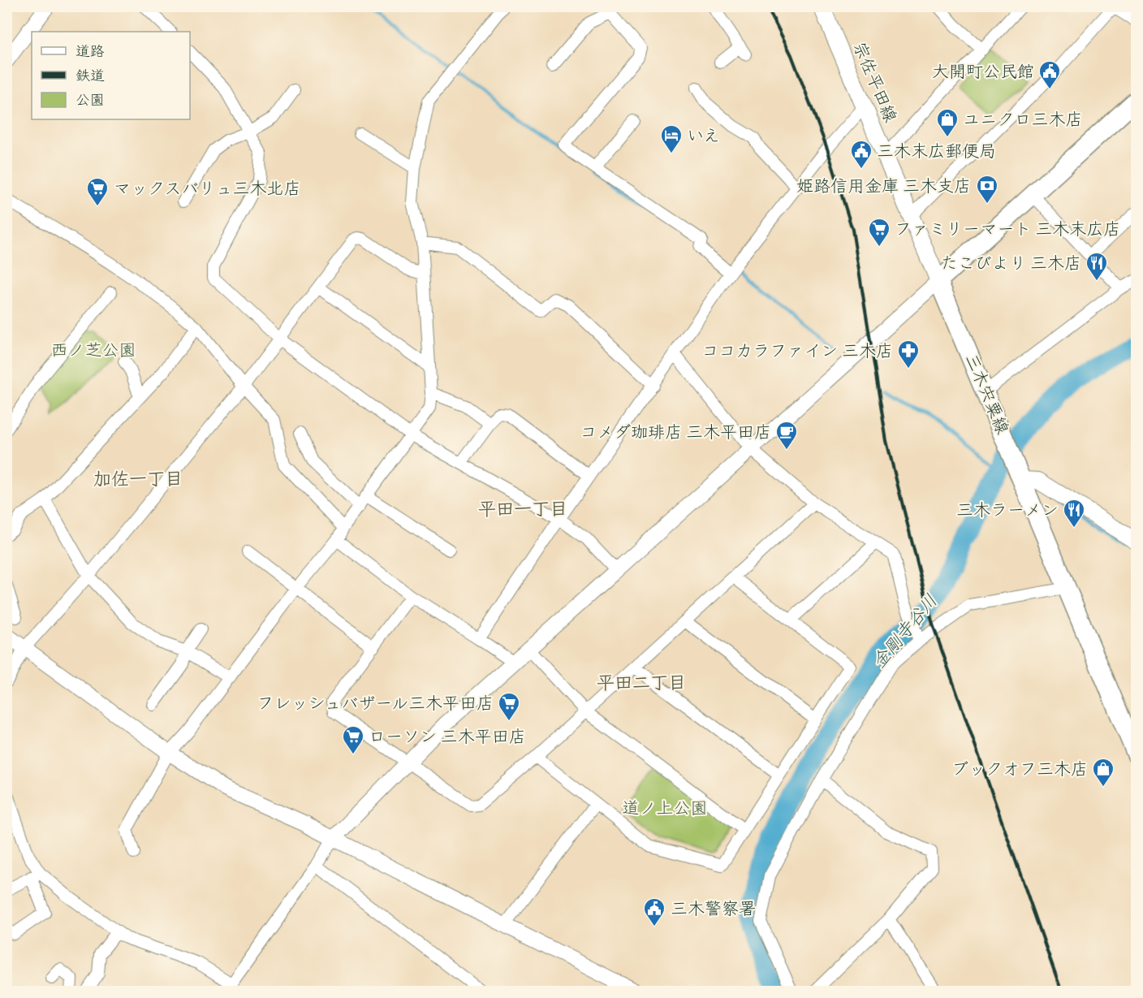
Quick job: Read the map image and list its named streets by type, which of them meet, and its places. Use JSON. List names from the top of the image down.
{
  "streets": {
    "main road": ["宗佐平田線", "三木宍粟線"]
  },
  "crossings": [
    ["宗佐平田線", "三木宍粟線"]
  ],
  "districts": ["加佐一丁目", "平田一丁目", "平田二丁目"],
  "water": ["金剛寺谷川"],
  "parks": ["西ノ芝公園", "道ノ上公園"],
  "places": {
    "public building": ["大開町公民館", "三木末広郵便局", "三木警察署"],
    "shop": ["ユニクロ三木店", "ブックオフ三木店"],
    "hotel": ["いえ"],
    "bank": ["姫路信用金庫 三木支店"],
    "supermarket": [
      "マックスバリュ三木北店",
      "ファミリーマート 三木末広店",
      "フレッシュバザール三木平田店",
      "ローソン 三木平田店"
    ],
    "restaurant": ["たこびより 三木店", "三木ラーメン"],
    "pharmacy": ["ココカラファイン 三木店"],
    "cafe": ["コメダ珈琲店 三木平田店"]
  },
  "legend": ["道路", "鉄道", "公園"]
}
